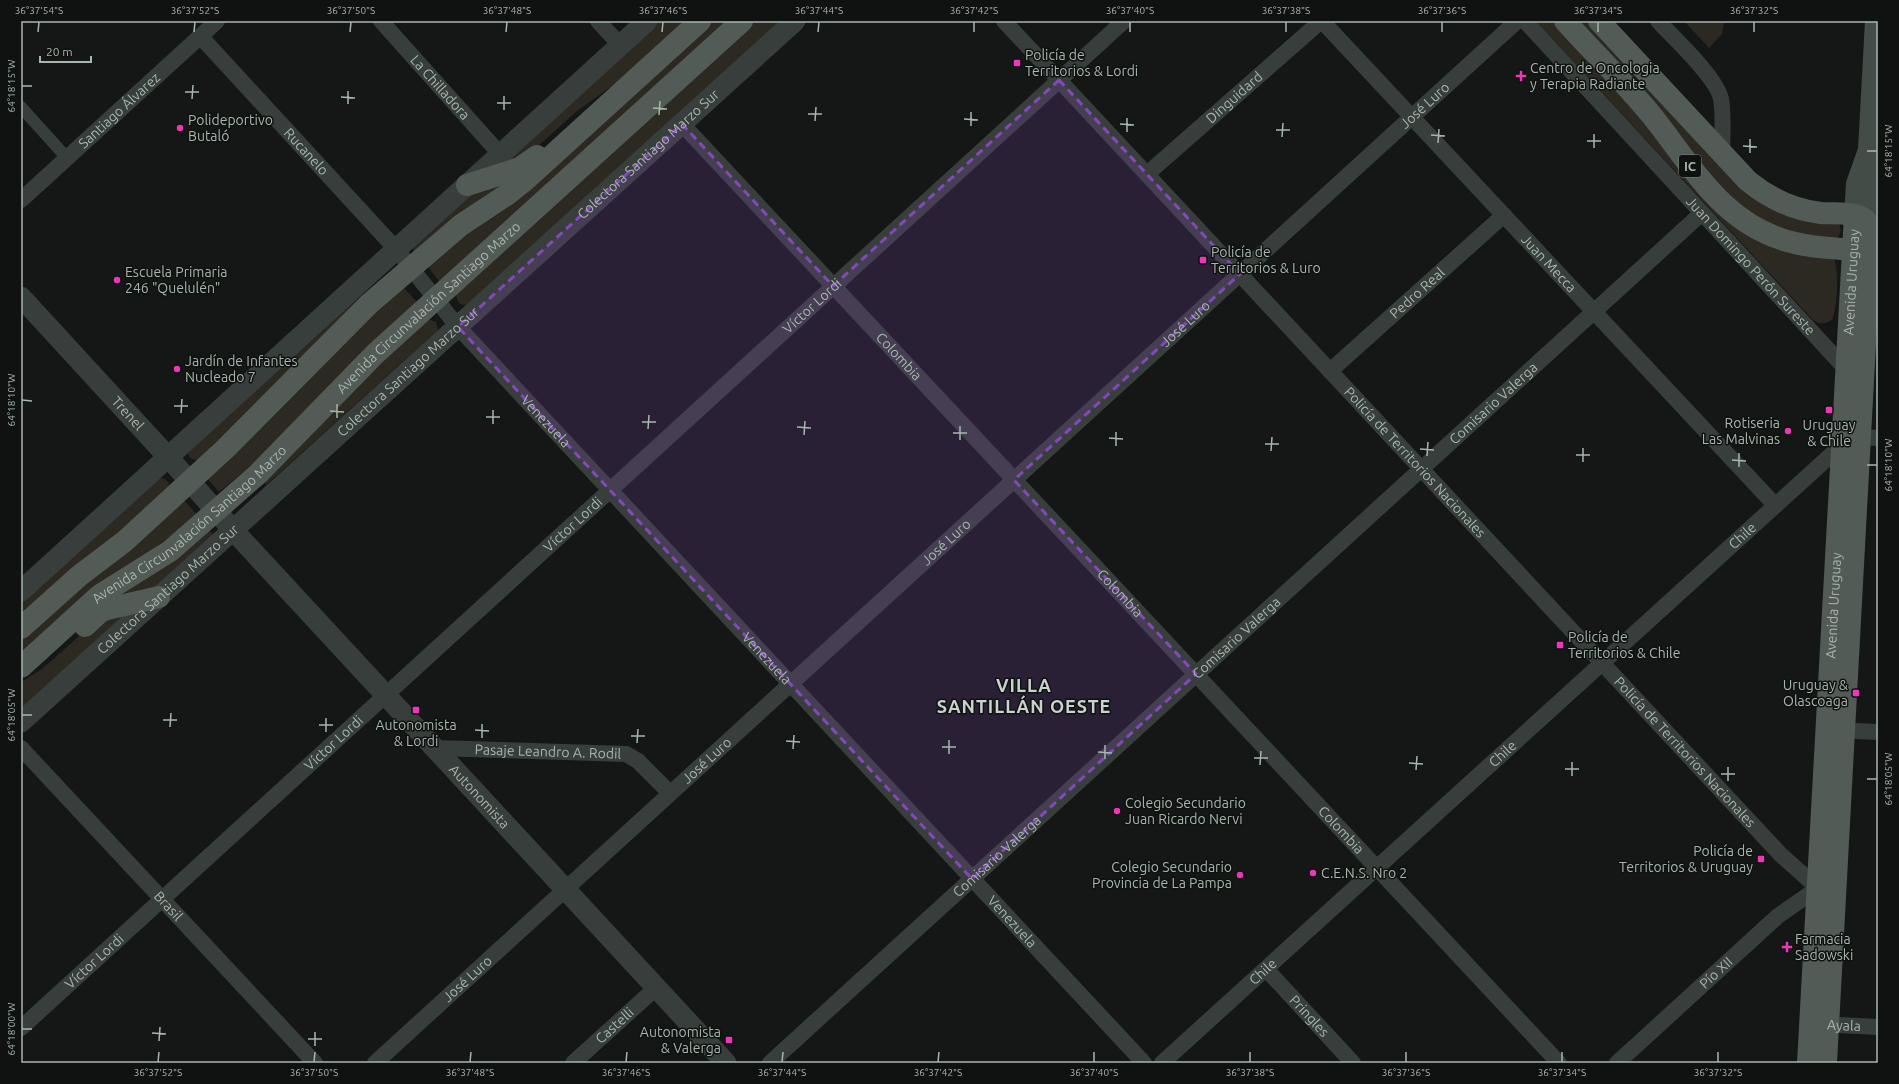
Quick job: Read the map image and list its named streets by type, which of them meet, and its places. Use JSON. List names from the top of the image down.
{
  "streets": {
    "main road": ["IC", "Avenida Uruguay", "Avenida Circunvalación Santiago Marzo"],
    "street": [
      "La Chilladora",
      "Dinguidard",
      "José Luro",
      "Santiago Álvarez",
      "Rucanelo",
      "Colectora Santiago Marzo Sur",
      "Juan Mecca",
      "Juan Domingo Perón Sureste",
      "Pedro Real",
      "Víctor Lordi",
      "Colombia",
      "Comisario Valerga",
      "Trenel",
      "Venezuela",
      "Policía de Territorios Nacionales",
      "Chile",
      "Pasaje Leandro A. Rodil",
      "Autonomista",
      "Brasil",
      "Pío XII",
      "Pringles",
      "Castelli",
      "Ayala"
    ]
  },
  "crossings": [
    ["Dinguidard", "Juan Mecca"],
    ["Dinguidard", "Policía de Territorios Nacionales"],
    ["José Luro", "Juan Mecca"],
    ["José Luro", "Colombia"],
    ["José Luro", "Venezuela"],
    ["José Luro", "Policía de Territorios Nacionales"],
    ["José Luro", "Pasaje Leandro A. Rodil"],
    ["José Luro", "Autonomista"],
    ["Santiago Álvarez", "Rucanelo"],
    ["Rucanelo", "Venezuela"],
    ["Colectora Santiago Marzo Sur", "Colombia"],
    ["Colectora Santiago Marzo Sur", "Trenel"],
    ["Colectora Santiago Marzo Sur", "Venezuela"],
    ["Colectora Santiago Marzo Sur", "Autonomista"],
    ["IC", "Avenida Uruguay"],
    ["Juan Mecca", "Pedro Real"],
    ["Juan Mecca", "Comisario Valerga"],
    ["Juan Mecca", "Chile"],
    ["Juan Domingo Perón Sureste", "Avenida Uruguay"],
    ["Juan Domingo Perón Sureste", "Comisario Valerga"],
    ["Avenida Uruguay", "Policía de Territorios Nacionales"],
    ["Avenida Uruguay", "Chile"],
    ["Avenida Uruguay", "Pío XII"],
    ["Avenida Uruguay", "Ayala"],
    ["Pedro Real", "Policía de Territorios Nacionales"],
    ["Víctor Lordi", "Colombia"],
    ["Víctor Lordi", "Venezuela"],
    ["Víctor Lordi", "Policía de Territorios Nacionales"],
    ["Víctor Lordi", "Autonomista"],
    ["Víctor Lordi", "Brasil"],
    ["Avenida Circunvalación Santiago Marzo", "Trenel"],
    ["Avenida Circunvalación Santiago Marzo", "Venezuela"],
    ["Colombia", "Comisario Valerga"],
    ["Colombia", "Chile"],
    ["Comisario Valerga", "Venezuela"],
    ["Comisario Valerga", "Policía de Territorios Nacionales"],
    ["Trenel", "Autonomista"],
    ["Policía de Territorios Nacionales", "Chile"],
    ["Policía de Territorios Nacionales", "Pío XII"],
    ["Chile", "Pringles"],
    ["Pasaje Leandro A. Rodil", "Autonomista"],
    ["Autonomista", "Castelli"]
  ],
  "districts": ["VILLA SANTILLÁN OESTE"],
  "places": {
    "transit": [
      "Policía de Territorios & Lordi",
      "Policía de Territorios & Luro",
      "Uruguay & Chile",
      "Policía de Territorios & Chile",
      "Uruguay & Olascoaga",
      "Autonomista & Lordi",
      "Policía de Territorios & Uruguay",
      "Autonomista & Valerga"
    ],
    "health": ["Centro de Oncologia y Terapia Radiante", "Farmacia Sadowski"],
    "other": [
      "Polideportivo Butaló",
      "Escuela Primaria 246 \"Quelulén\"",
      "Jardín de Infantes Nucleado 7",
      "Rotiseria Las Malvinas",
      "Colegio Secundario Juan Ricardo Nervi",
      "C.E.N.S. Nro 2",
      "Colegio Secundario Provincia de La Pampa"
    ]
  },
  "scale_bar": "20 m",
  "coordinates": [
    "36°37'54\"S",
    "36°37'52\"S",
    "36°37'50\"S",
    "36°37'48\"S",
    "36°37'46\"S",
    "36°37'44\"S",
    "36°37'42\"S",
    "36°37'40\"S",
    "36°37'38\"S",
    "36°37'36\"S",
    "36°37'34\"S",
    "36°37'32\"S",
    "64°18'15\"W",
    "64°18'10\"W",
    "64°18'05\"W",
    "64°18'00\"W"
  ]
}
